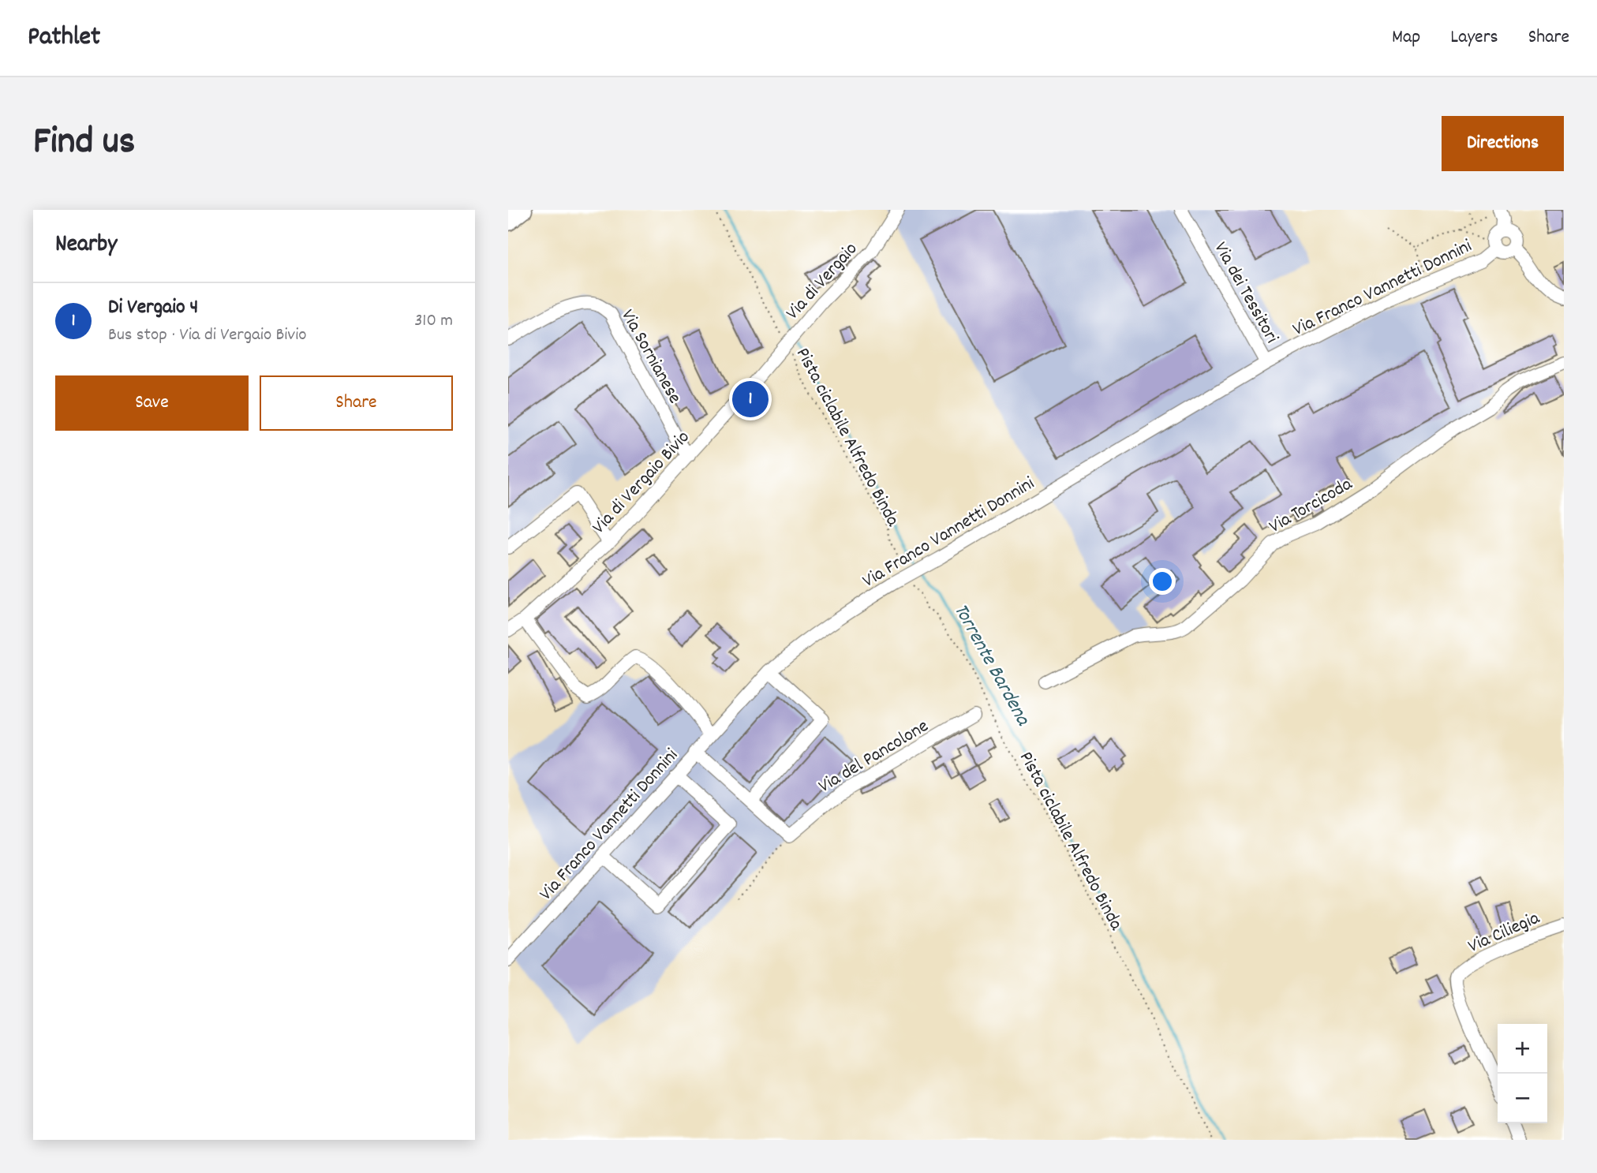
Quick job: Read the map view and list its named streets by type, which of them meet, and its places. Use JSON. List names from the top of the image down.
{
  "streets": {
    "street": [
      "Via di Vergaio",
      "Via Franco Vannetti Donnini",
      "Via dei Tessitori",
      "Via Sornianese",
      "Via di Vergaio Bivio",
      "Via Torcicoda",
      "Via del Pancolone",
      "Via Ciliegia"
    ],
    "path": ["Pista ciclabile Alfredo Binda"]
  },
  "crossings": [
    ["Via di Vergaio", "Pista ciclabile Alfredo Binda"],
    ["Via di Vergaio", "Via di Vergaio Bivio"],
    ["Via Franco Vannetti Donnini", "Via dei Tessitori"],
    ["Via Sornianese", "Via di Vergaio Bivio"],
    ["Pista ciclabile Alfredo Binda", "Via di Vergaio Bivio"]
  ],
  "water": ["Torrente Bardena"],
  "page": {
    "header": "Pathlet",
    "nav": ["Map", "Layers", "Share"],
    "title": "Find us",
    "buttons": [
      "Directions",
      ["Save", "Share"]
    ],
    "heading": "Nearby",
    "list": [
      {
        "mark": "1",
        "name": "Di Vergaio 4",
        "note": "Bus stop · Via di Vergaio Bivio",
        "value": "310 m"
      }
    ],
    "pins": "1",
    "map_buttons": ["+", "−"]
  }
}
